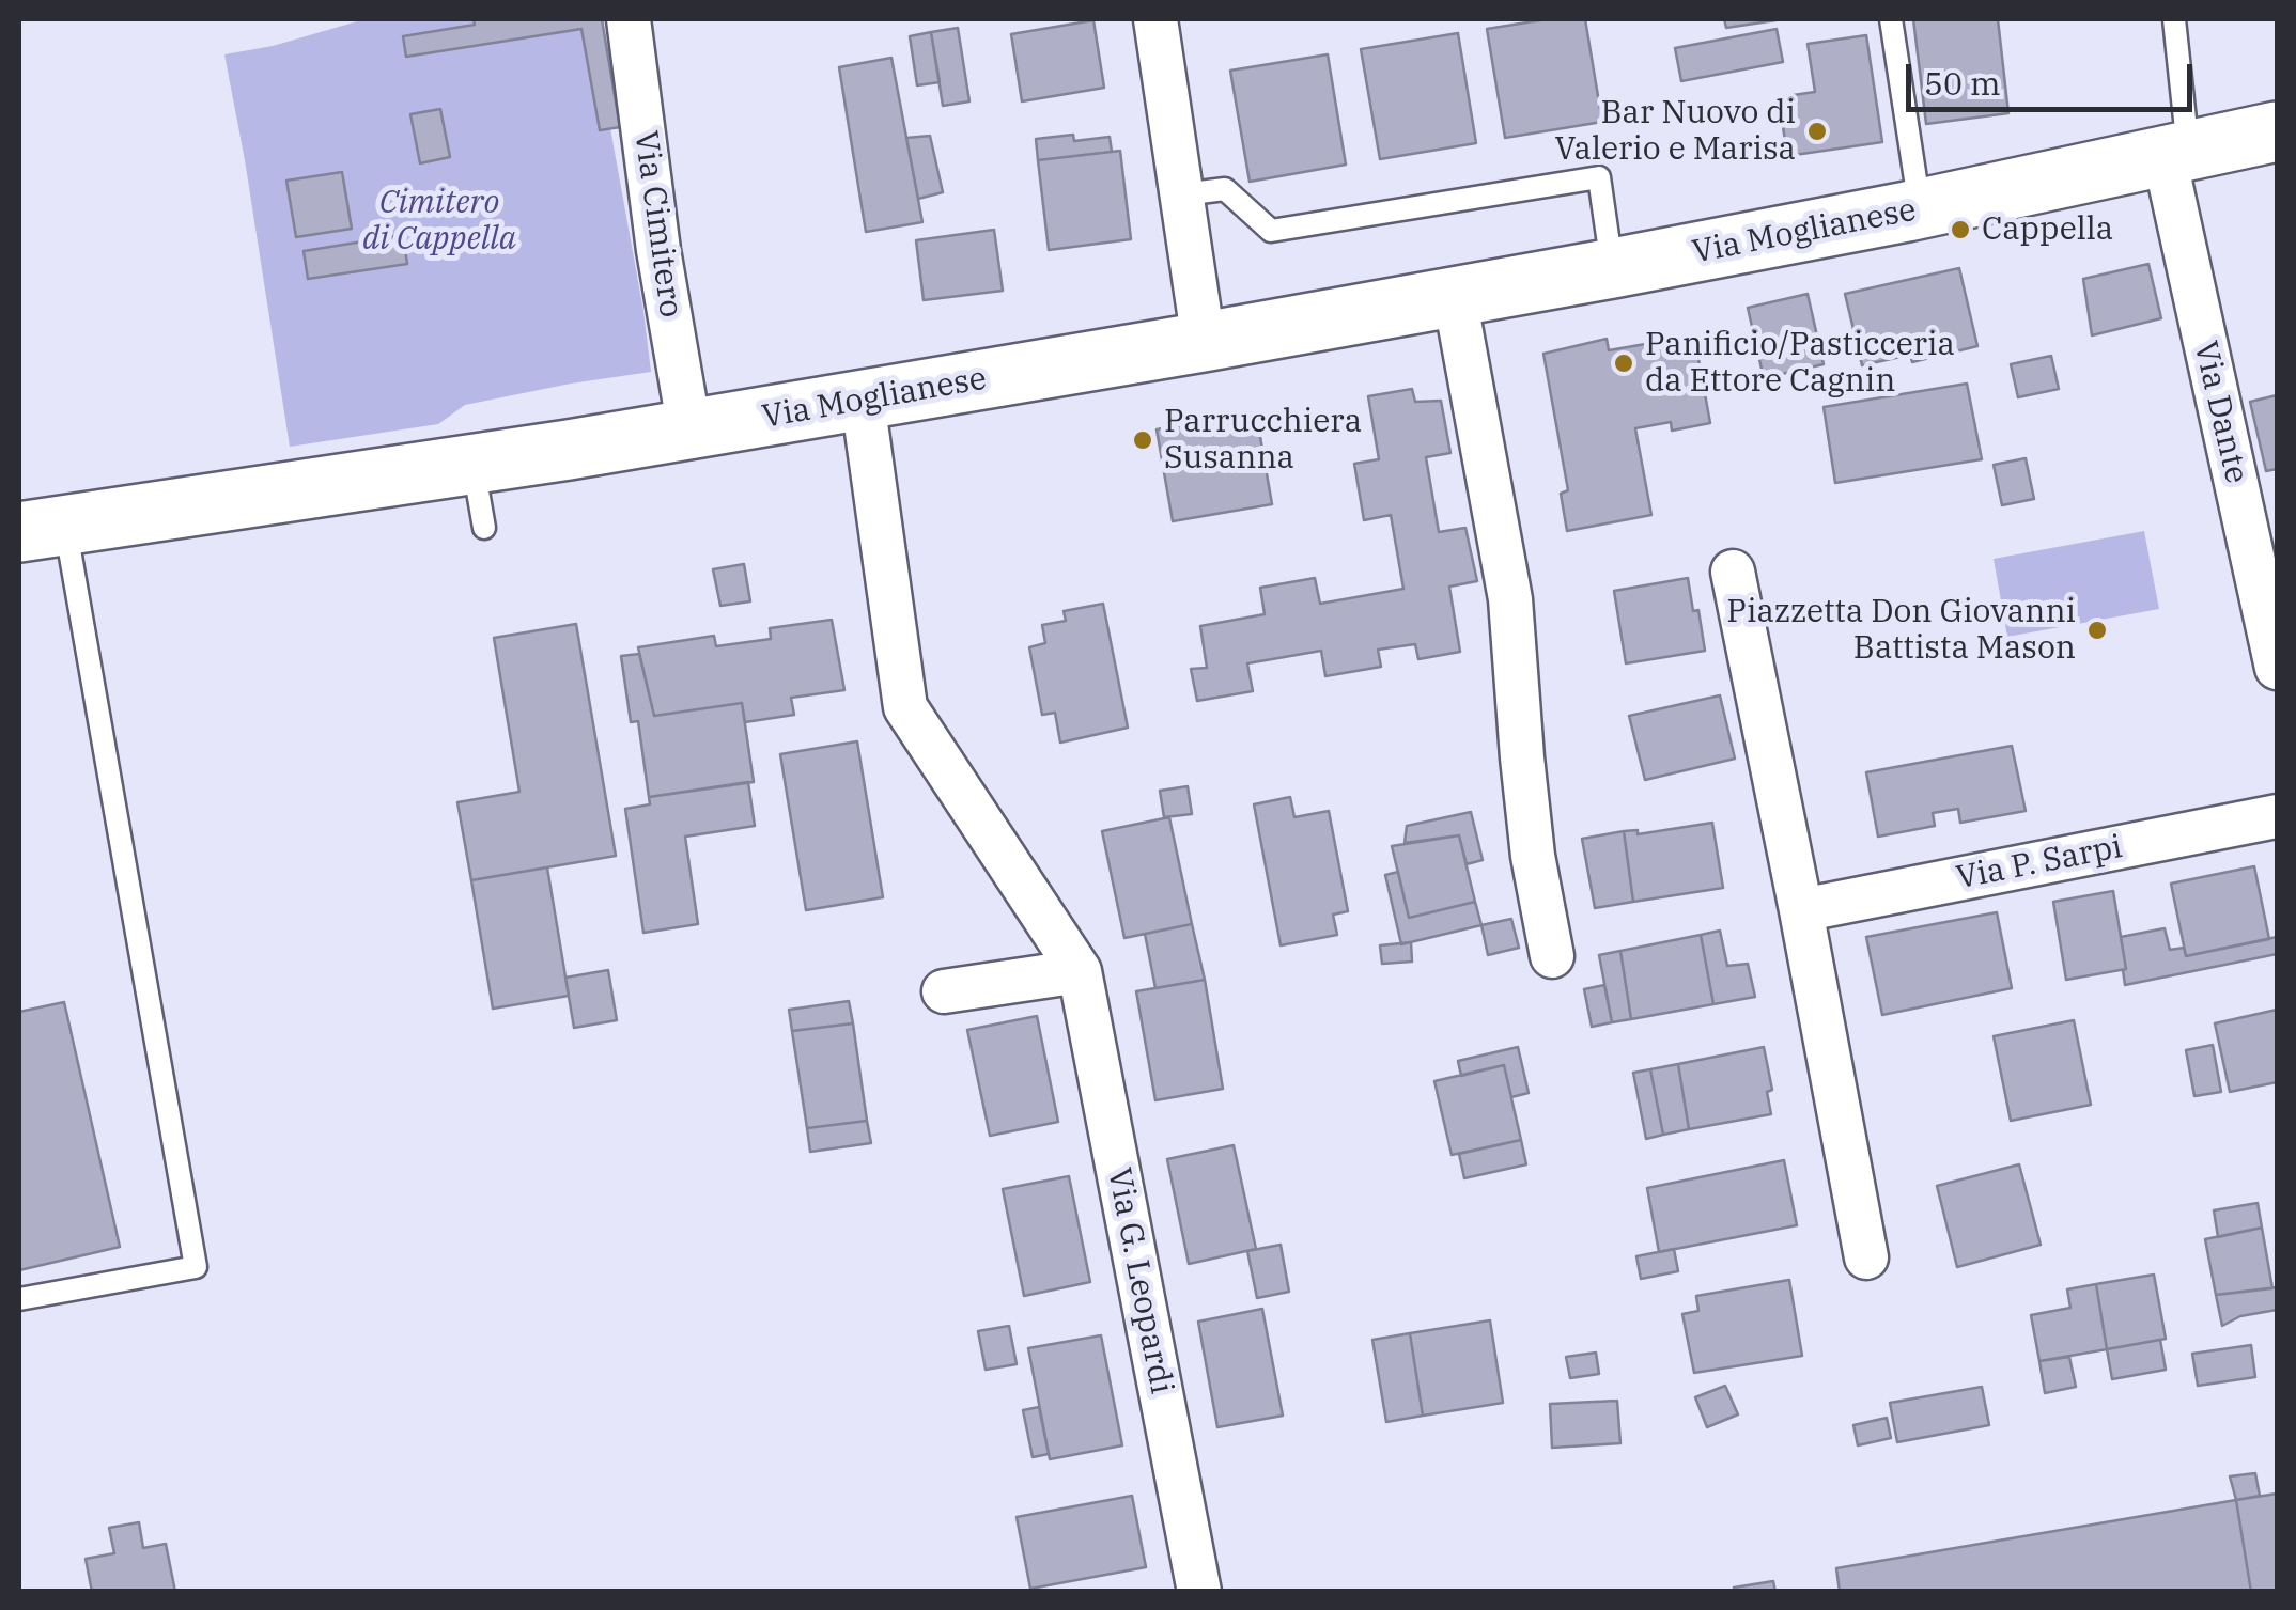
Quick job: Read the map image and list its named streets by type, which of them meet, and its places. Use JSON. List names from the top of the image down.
{
  "streets": {
    "main road": ["Via Moglianese"],
    "street": [
      "Via Cimitero",
      "Via Dante",
      "Via P. Sarpi",
      "Via G. Leopardi"
    ]
  },
  "crossings": [
    ["Via Cimitero", "Via Moglianese"],
    ["Via Moglianese", "Via Dante"],
    ["Via Moglianese", "Via G. Leopardi"]
  ],
  "parks": ["Cimitero di Cappella"],
  "places": [
    "Bar Nuovo di Valerio e Marisa",
    "Cappella",
    "Panificio/Pasticceria da Ettore Cagnin",
    "Parrucchiera Susanna",
    "Piazzetta Don Giovanni Battista Mason"
  ],
  "scale_bar": "50 m"
}
